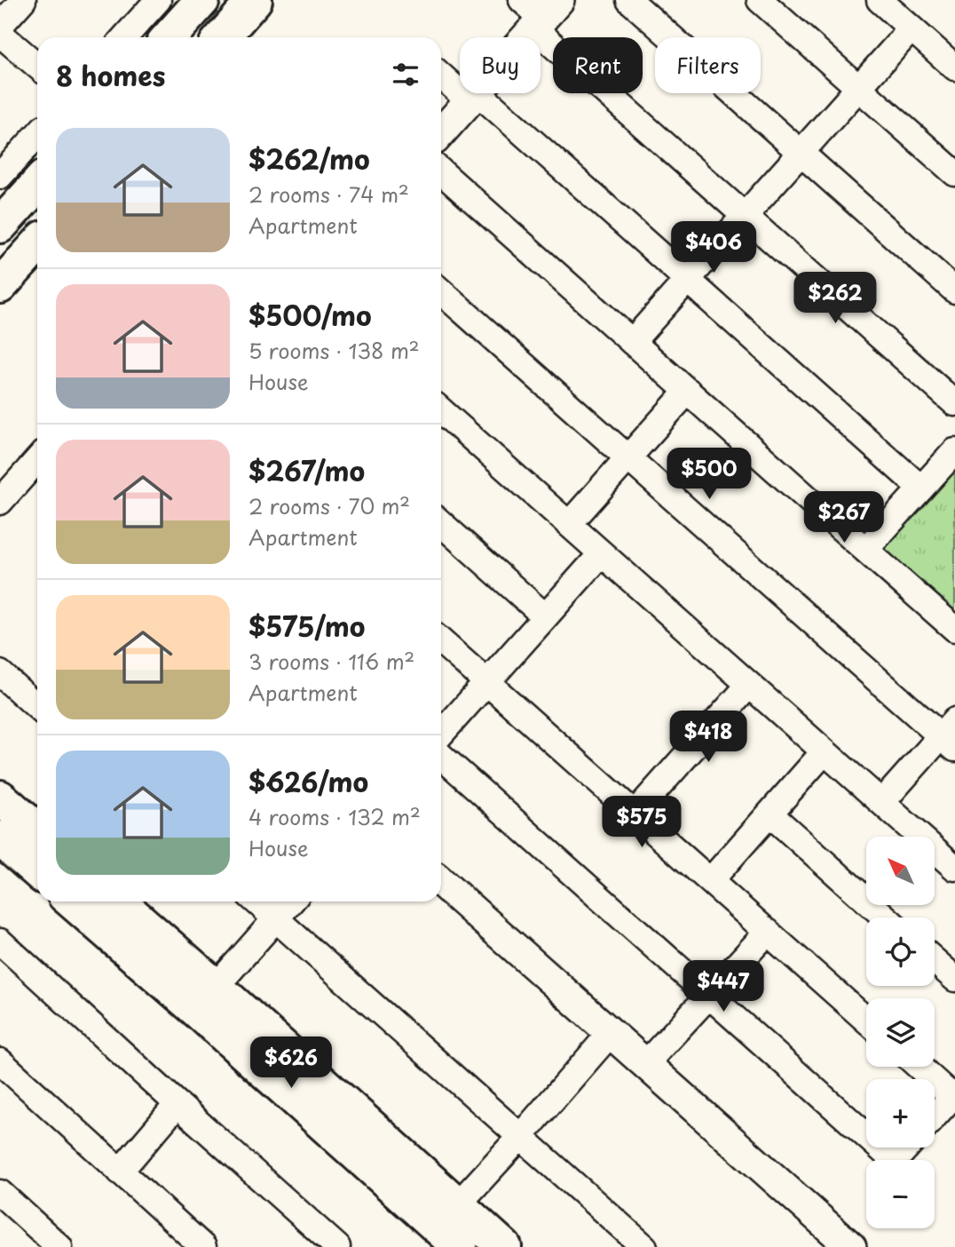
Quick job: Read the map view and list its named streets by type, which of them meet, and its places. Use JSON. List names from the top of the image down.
{
  "north": "top left",
  "page": {
    "chip": ["Buy", "Rent", "Filters"],
    "heading": "8 homes",
    "list": [
      {
        "name": "$262/mo",
        "note": "2 rooms · 74 m² · Apartment"
      },
      {
        "name": "$500/mo",
        "note": "5 rooms · 138 m² · House"
      },
      {
        "name": "$267/mo",
        "note": "2 rooms · 70 m² · Apartment"
      },
      {
        "name": "$575/mo",
        "note": "3 rooms · 116 m² · Apartment"
      },
      {
        "name": "$626/mo",
        "note": "4 rooms · 132 m² · House"
      }
    ],
    "price": [
      "$406",
      "$262",
      "$500",
      "$267",
      "$418",
      "$575",
      "$447",
      "$626"
    ],
    "map_buttons": ["+", "−"]
  }
}
